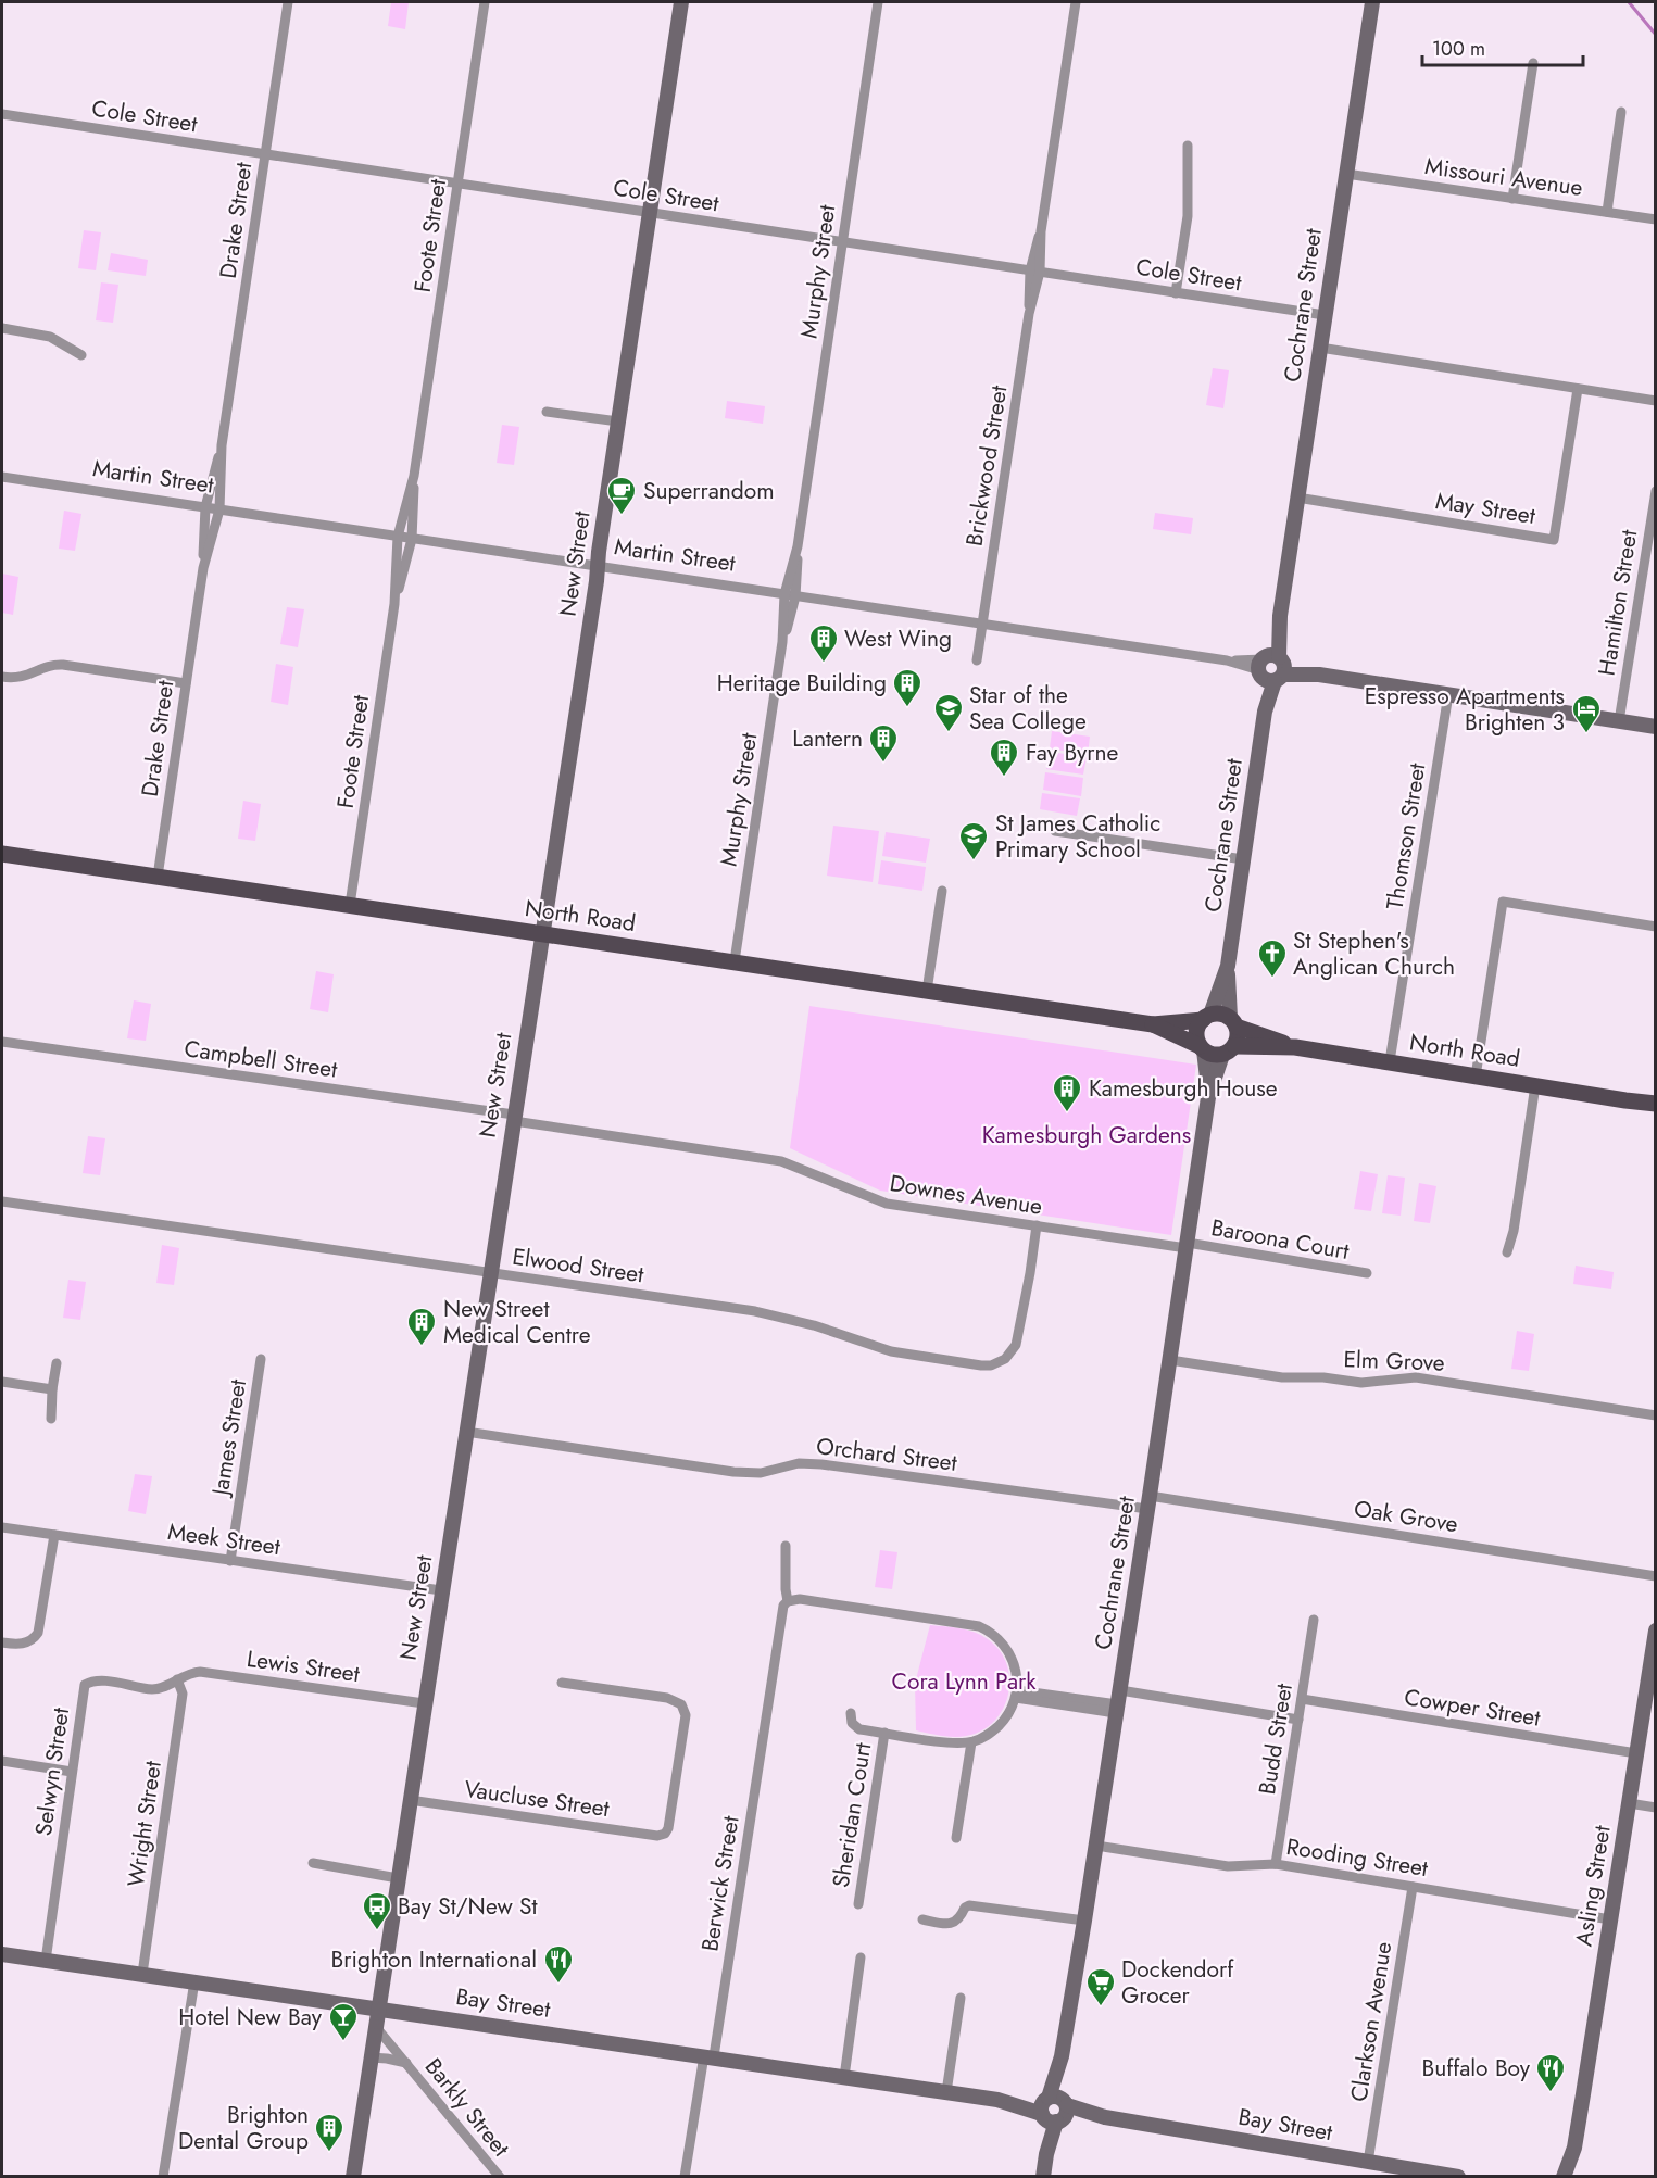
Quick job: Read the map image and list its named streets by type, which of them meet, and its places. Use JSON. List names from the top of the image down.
{
  "streets": {
    "main road": ["North Road"],
    "street": [
      "Cole Street",
      "Missouri Avenue",
      "Drake Street",
      "Foote Street",
      "Murphy Street",
      "Cochrane Street",
      "Brickwood Street",
      "Martin Street",
      "May Street",
      "New Street",
      "Hamilton Street",
      "Thomson Street",
      "Campbell Street",
      "Downes Avenue",
      "Baroona Court",
      "Elwood Street",
      "Elm Grove",
      "James Street",
      "Orchard Street",
      "Oak Grove",
      "Meek Street",
      "Lewis Street",
      "Cowper Street",
      "Budd Street",
      "Selwyn Street",
      "Vaucluse Street",
      "Sheridan Court",
      "Wright Street",
      "Rooding Street",
      "Berwick Street",
      "Asling Street",
      "Bay Street",
      "Clarkson Avenue",
      "Barkly Street"
    ]
  },
  "crossings": [
    ["Cole Street", "Drake Street"],
    ["Cole Street", "Foote Street"],
    ["Cole Street", "Murphy Street"],
    ["Cole Street", "Cochrane Street"],
    ["Cole Street", "Brickwood Street"],
    ["Cole Street", "New Street"],
    ["Missouri Avenue", "Cochrane Street"],
    ["Drake Street", "Martin Street"],
    ["Drake Street", "North Road"],
    ["Foote Street", "Martin Street"],
    ["Foote Street", "North Road"],
    ["Murphy Street", "Martin Street"],
    ["Murphy Street", "North Road"],
    ["Cochrane Street", "Martin Street"],
    ["Cochrane Street", "May Street"],
    ["Cochrane Street", "North Road"],
    ["Cochrane Street", "Downes Avenue"],
    ["Cochrane Street", "Baroona Court"],
    ["Cochrane Street", "Elm Grove"],
    ["Cochrane Street", "Orchard Street"],
    ["Cochrane Street", "Oak Grove"],
    ["Cochrane Street", "Rooding Street"],
    ["Cochrane Street", "Bay Street"],
    ["Brickwood Street", "Martin Street"],
    ["Martin Street", "New Street"],
    ["Martin Street", "Hamilton Street"],
    ["Martin Street", "Thomson Street"],
    ["New Street", "North Road"],
    ["New Street", "Campbell Street"],
    ["New Street", "Downes Avenue"],
    ["New Street", "Elwood Street"],
    ["New Street", "Orchard Street"],
    ["New Street", "Meek Street"],
    ["New Street", "Lewis Street"],
    ["New Street", "Vaucluse Street"],
    ["New Street", "Bay Street"],
    ["New Street", "Barkly Street"],
    ["Thomson Street", "North Road"],
    ["Campbell Street", "Downes Avenue"],
    ["Downes Avenue", "Baroona Court"],
    ["Downes Avenue", "Elwood Street"],
    ["James Street", "Meek Street"],
    ["Orchard Street", "Oak Grove"],
    ["Lewis Street", "Selwyn Street"],
    ["Lewis Street", "Wright Street"],
    ["Cowper Street", "Budd Street"],
    ["Cowper Street", "Asling Street"],
    ["Budd Street", "Rooding Street"],
    ["Selwyn Street", "Wright Street"],
    ["Selwyn Street", "Bay Street"],
    ["Wright Street", "Bay Street"],
    ["Rooding Street", "Asling Street"],
    ["Rooding Street", "Clarkson Avenue"],
    ["Berwick Street", "Bay Street"],
    ["Bay Street", "Clarkson Avenue"]
  ],
  "parks": ["Kamesburgh Gardens", "Cora Lynn Park"],
  "places": {
    "cafe": ["Superrandom"],
    "building": [
      "West Wing",
      "Heritage Building",
      "Lantern",
      "Fay Byrne",
      "Kamesburgh House",
      "New Street Medical Centre",
      "Brighton Dental Group"
    ],
    "school or university": ["Star of the Sea College", "St James Catholic Primary School"],
    "hotel": ["Espresso Apartments Brighten 3"],
    "church": ["St Stephen's Anglican Church"],
    "bus stop": ["Bay St/New St"],
    "restaurant": ["Brighton International", "Buffalo Boy"],
    "supermarket": ["Dockendorf Grocer"],
    "bar": ["Hotel New Bay"]
  },
  "scale_bar": "100 m"
}
